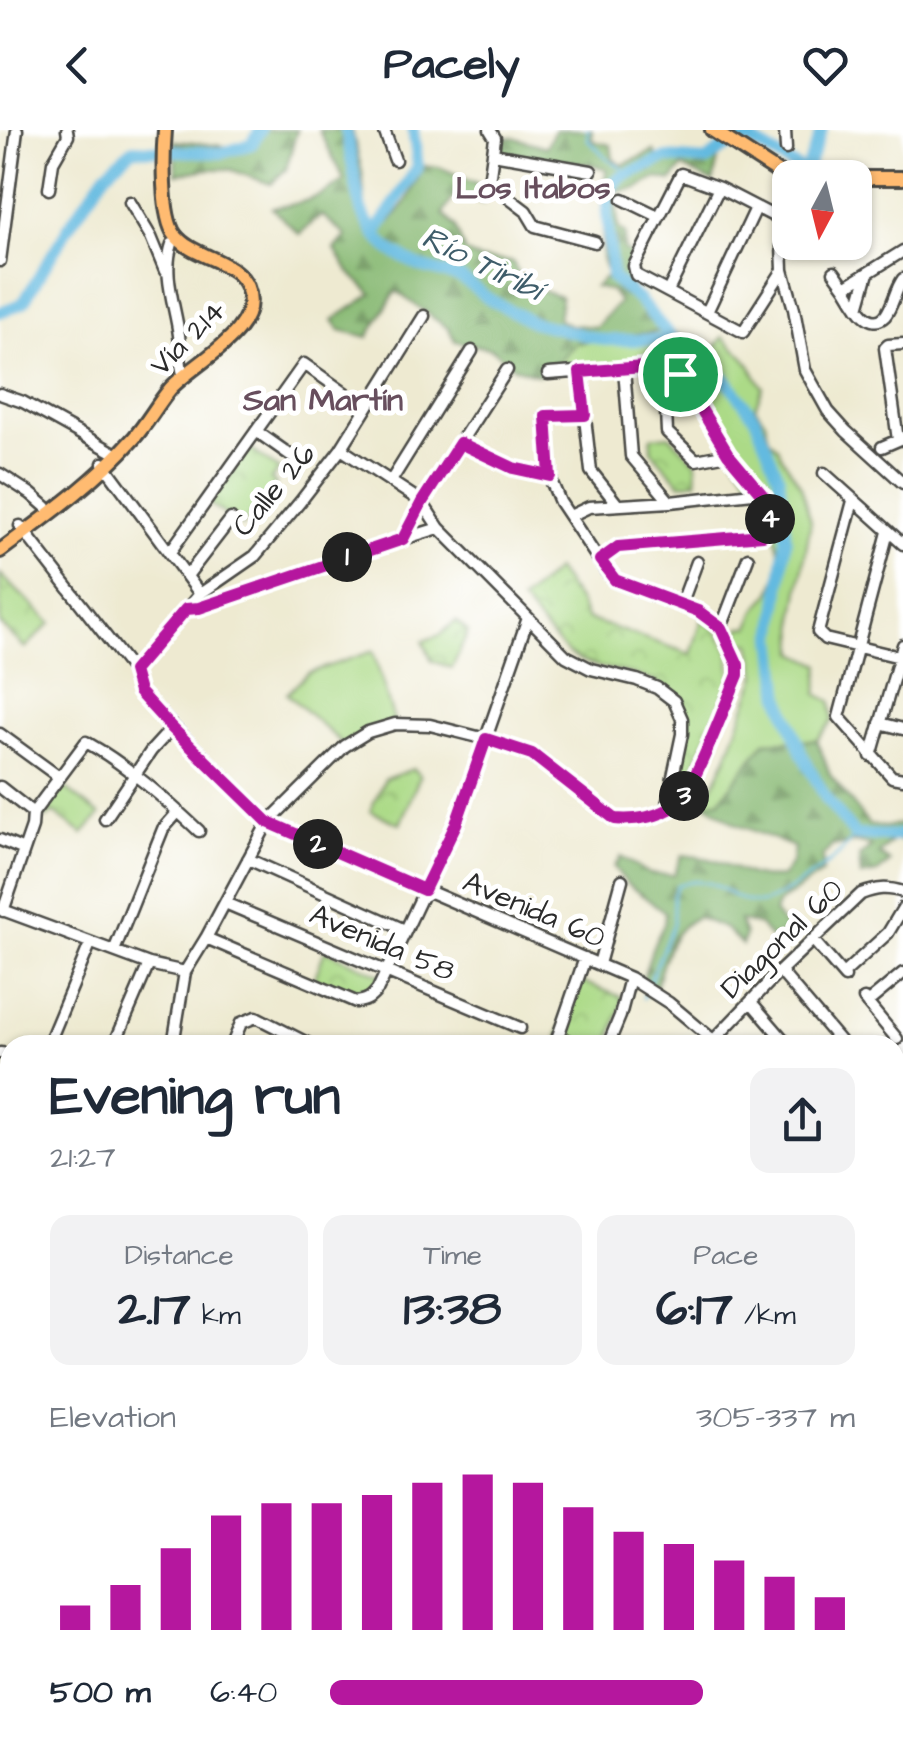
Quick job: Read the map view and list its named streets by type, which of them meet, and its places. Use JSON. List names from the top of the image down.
{
  "streets": {
    "main road": ["Vía 214"],
    "street": [
      "Calle 26",
      "Avenida 60",
      "Diagonal 60",
      "Avenida 58"
    ]
  },
  "districts": ["Los Itabos", "San Martín"],
  "water": ["Río Tiribí"],
  "north": "bottom",
  "page": {
    "header": "Pacely",
    "pins": [
      "4",
      "1",
      "3",
      "2"
    ],
    "heading": ["Evening run", "21:27"],
    "stats": [
      ["Distance", "2.17 km"],
      ["Time", "13:38"],
      ["Pace", "6:17 /km"]
    ],
    "chart": ["Elevation", "305–337 m"],
    "list": [
      {
        "name": "500 m",
        "note": "6:40"
      }
    ]
  }
}
